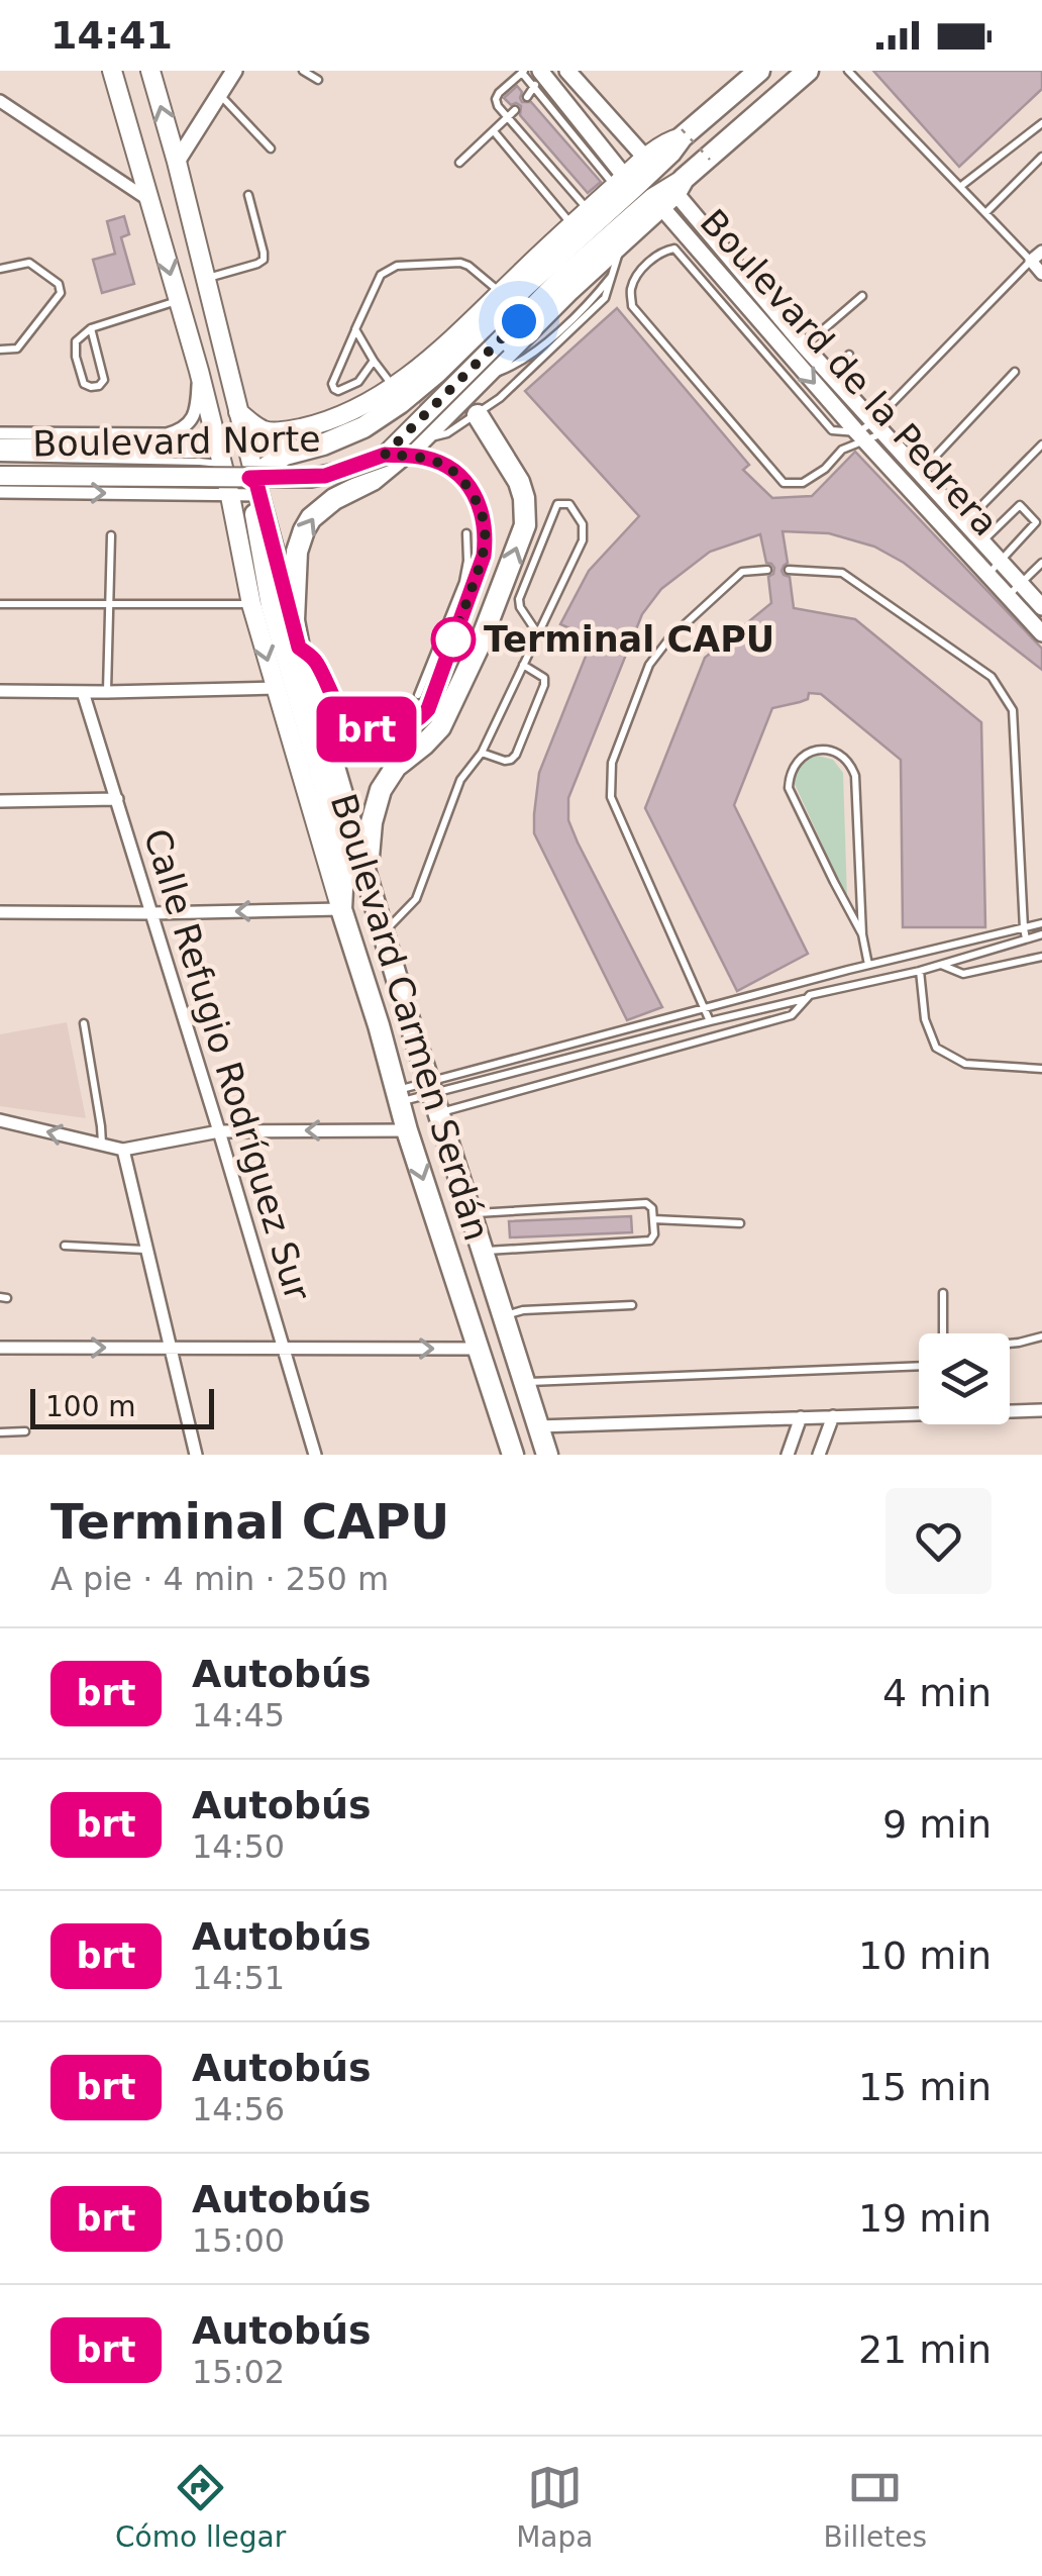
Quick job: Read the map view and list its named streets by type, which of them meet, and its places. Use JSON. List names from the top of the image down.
{
  "streets": {
    "main road": ["Boulevard Norte", "Boulevard Carmen Serdán"],
    "street": ["Boulevard de la Pedrera", "Calle Refugio Rodríguez Sur"]
  },
  "crossings": [
    ["Boulevard de la Pedrera", "Boulevard Norte"],
    ["Boulevard Norte", "Boulevard Carmen Serdán"]
  ],
  "places": ["Terminal CAPU"],
  "lines": ["bus line brt"],
  "scale_bar": "100 m",
  "page": {
    "status": "14:41",
    "on_map": "brt",
    "scale": "100 m",
    "heading": ["Terminal CAPU", "A pie · 4 min · 250 m"],
    "list": [
      {
        "mark": "brt",
        "name": "Autobús",
        "note": "14:45",
        "value": "4 min"
      },
      {
        "mark": "brt",
        "name": "Autobús",
        "note": "14:50",
        "value": "9 min"
      },
      {
        "mark": "brt",
        "name": "Autobús",
        "note": "14:51",
        "value": "10 min"
      },
      {
        "mark": "brt",
        "name": "Autobús",
        "note": "14:56",
        "value": "15 min"
      },
      {
        "mark": "brt",
        "name": "Autobús",
        "note": "15:00",
        "value": "19 min"
      },
      {
        "mark": "brt",
        "name": "Autobús",
        "note": "15:02",
        "value": "21 min"
      }
    ],
    "tabs": ["Cómo llegar", "Mapa", "Billetes"]
  }
}
